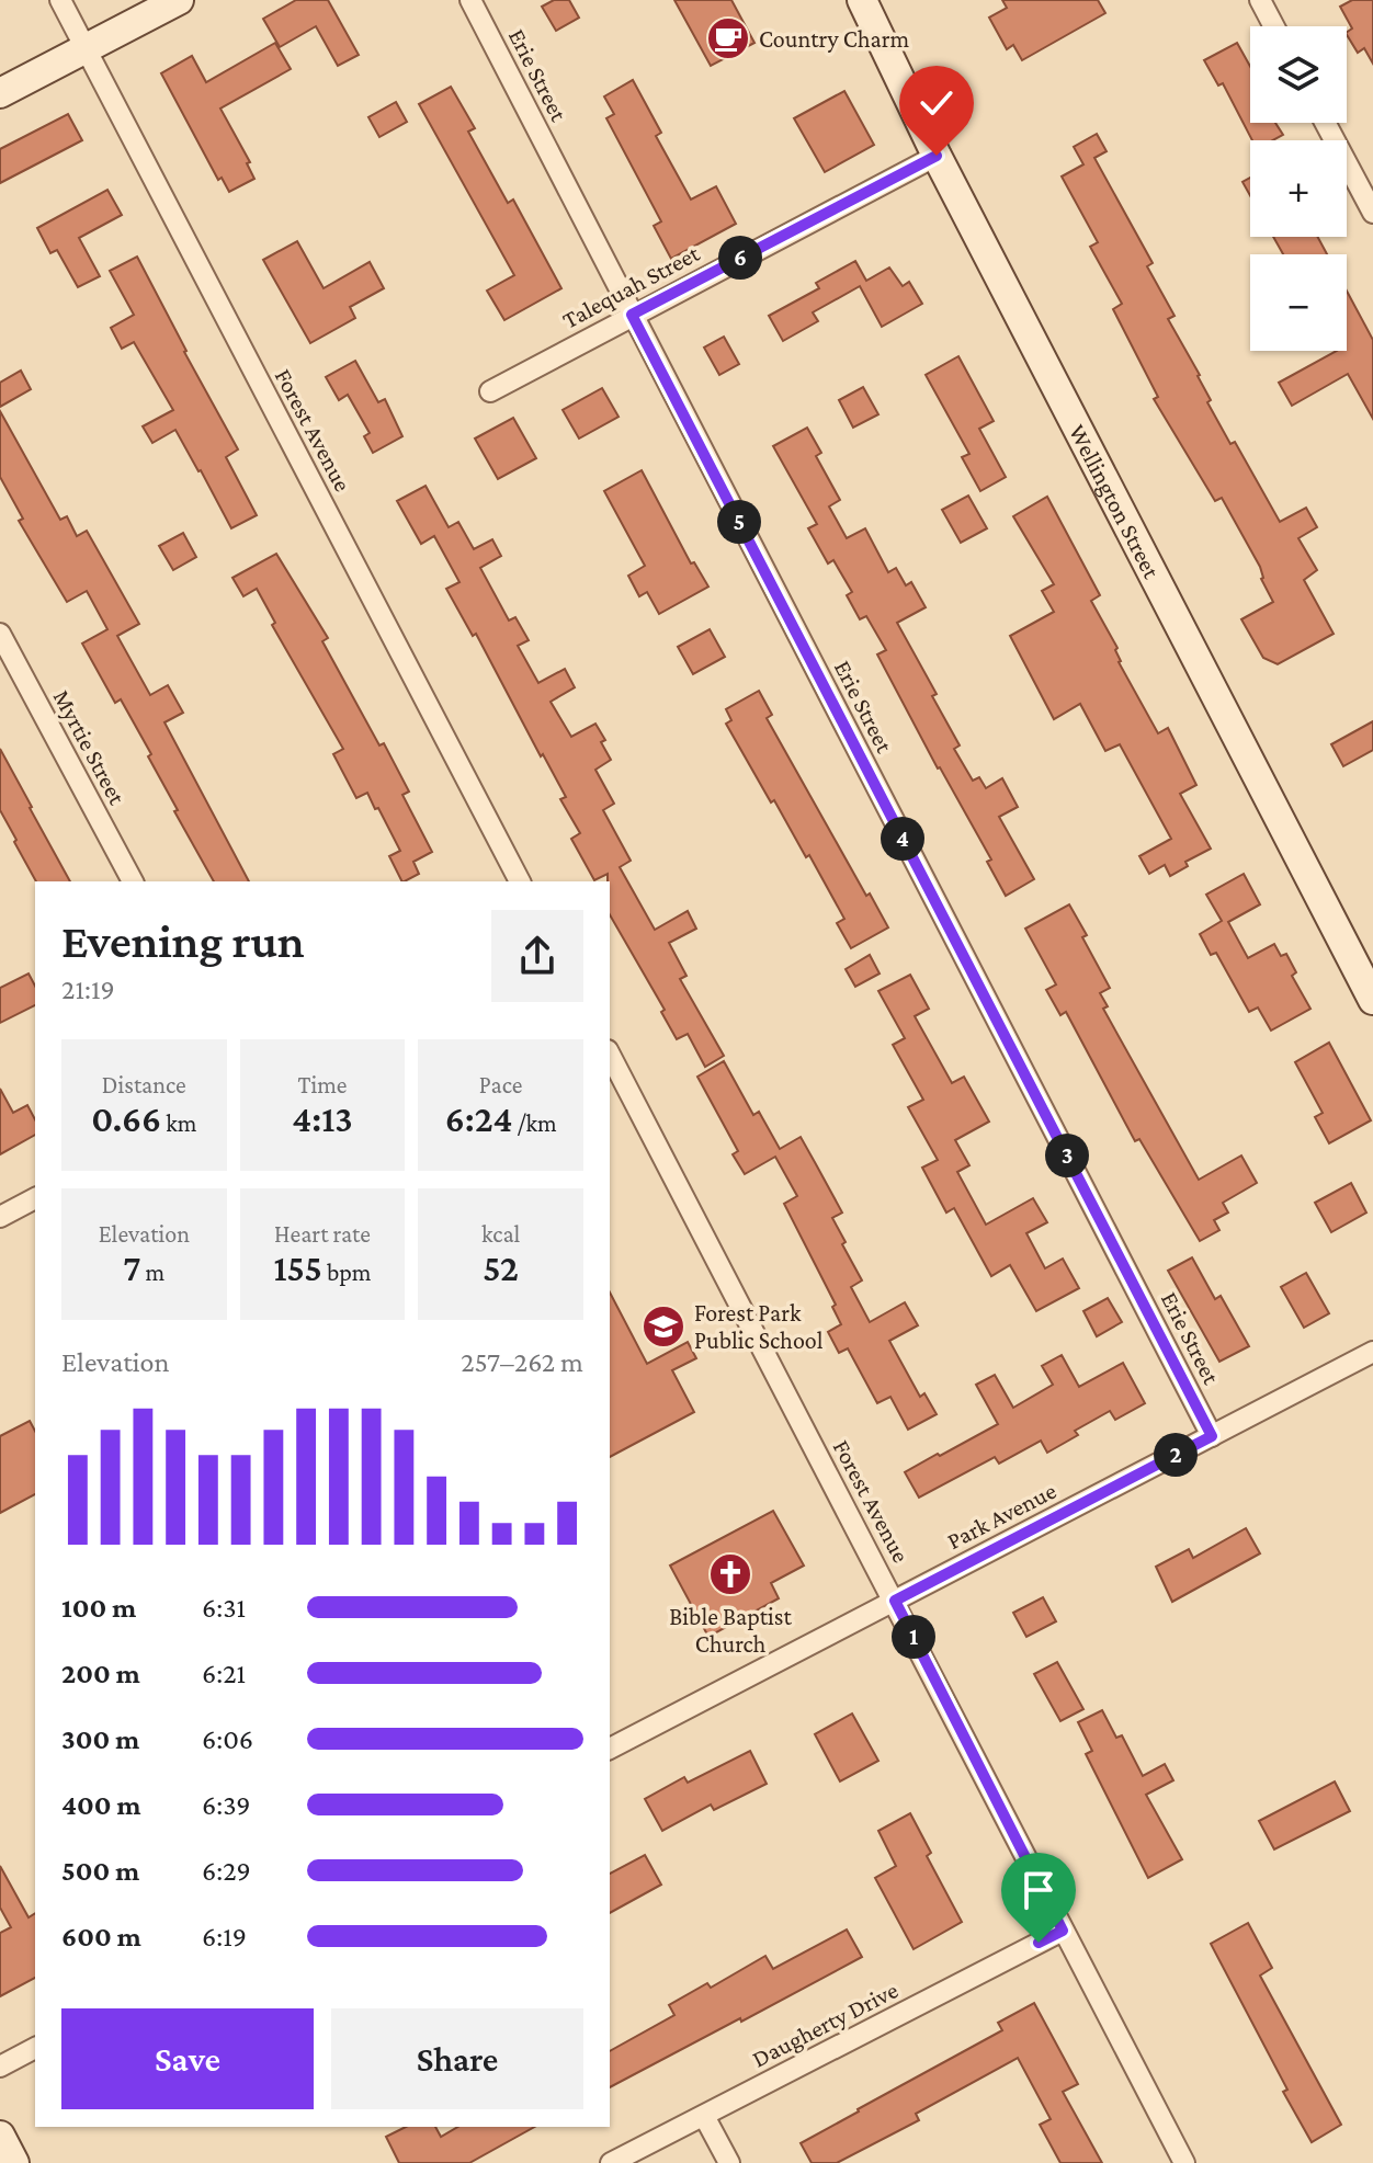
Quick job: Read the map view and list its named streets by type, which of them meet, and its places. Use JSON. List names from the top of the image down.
{
  "streets": {
    "street": [
      "Erie Street",
      "Talequah Street",
      "Forest Avenue",
      "Wellington Street",
      "Myrtie Street",
      "Park Avenue",
      "Daugherty Drive"
    ]
  },
  "crossings": [
    ["Erie Street", "Talequah Street"],
    ["Erie Street", "Park Avenue"],
    ["Talequah Street", "Wellington Street"],
    ["Forest Avenue", "Park Avenue"],
    ["Forest Avenue", "Daugherty Drive"]
  ],
  "places": {
    "cafe": ["Country Charm"],
    "school or university": ["Forest Park Public School"],
    "church": ["Bible Baptist Church"]
  },
  "page": {
    "map_buttons": ["+", "−"],
    "pins": [
      "6",
      "5",
      "4",
      "3",
      "2",
      "1"
    ],
    "heading": ["Evening run", "21:19"],
    "stats": [
      ["Distance", "0.66 km"],
      ["Time", "4:13"],
      ["Pace", "6:24 /km"],
      ["Elevation", "7 m"],
      ["Heart rate", "155 bpm"],
      ["kcal", "52"]
    ],
    "chart": ["Elevation", "257–262 m"],
    "list": [
      {
        "name": "100 m",
        "note": "6:31"
      },
      {
        "name": "200 m",
        "note": "6:21"
      },
      {
        "name": "300 m",
        "note": "6:06"
      },
      {
        "name": "400 m",
        "note": "6:39"
      },
      {
        "name": "500 m",
        "note": "6:29"
      },
      {
        "name": "600 m",
        "note": "6:19"
      }
    ],
    "buttons": ["Save", "Share"]
  }
}
